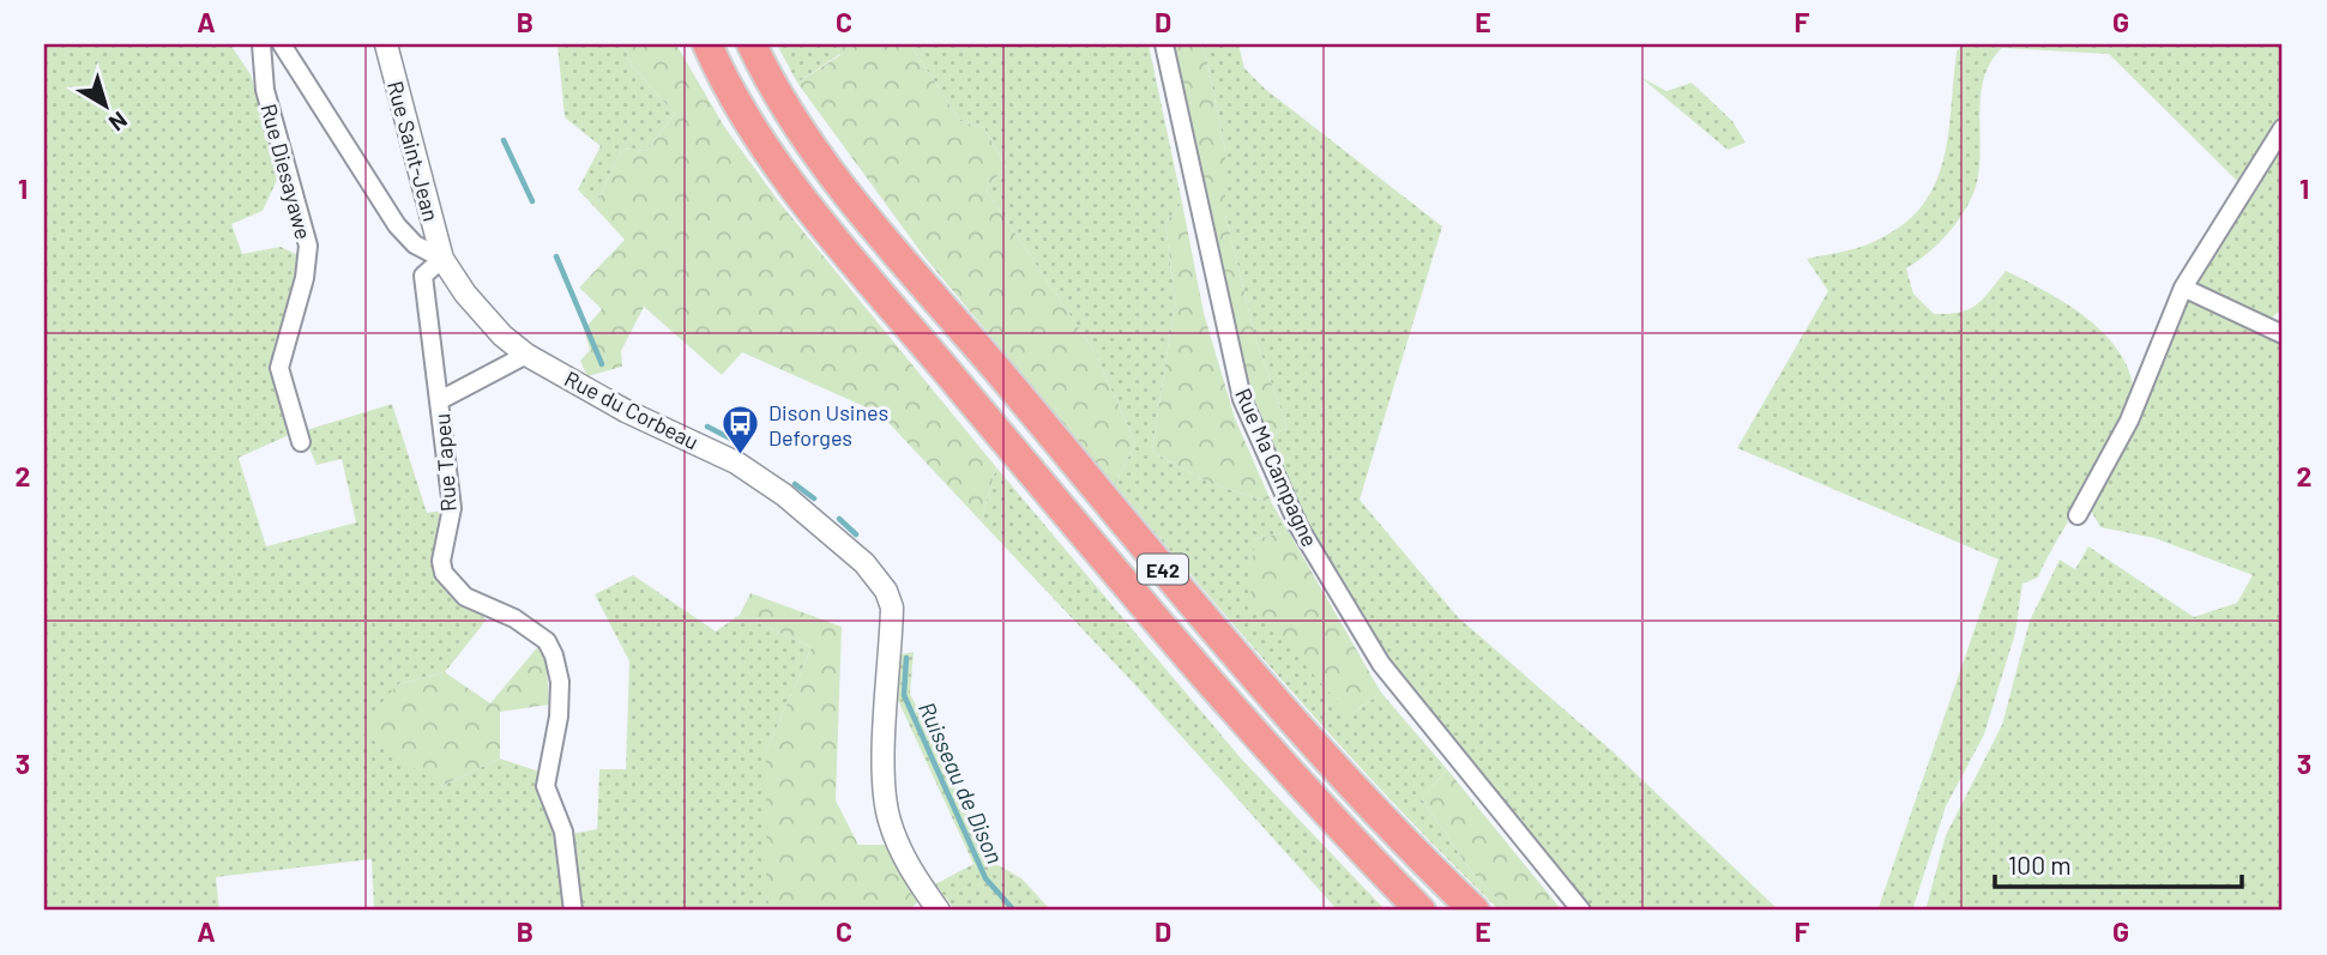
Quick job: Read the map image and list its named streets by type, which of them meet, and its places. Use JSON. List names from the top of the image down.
{
  "streets": {
    "highway": ["E42"],
    "street": [
      "Rue Saint-Jean",
      "Rue Diesayawe",
      "Rue du Corbeau",
      "Rue Tapeu",
      "Rue Ma Campagne"
    ]
  },
  "crossings": [
    ["Rue Saint-Jean", "Rue Diesayawe"],
    ["Rue Saint-Jean", "Rue du Corbeau"],
    ["Rue Saint-Jean", "Rue Tapeu"],
    ["Rue Diesayawe", "Rue du Corbeau"],
    ["Rue Diesayawe", "Rue Tapeu"],
    ["Rue du Corbeau", "Rue Tapeu"]
  ],
  "water": ["Ruisseau de Dison"],
  "places": {
    "bus stop": ["Dison Usines Deforges"]
  },
  "scale_bar": "100 m",
  "north": "bottom right",
  "grid": {
    "columns": [
      "A",
      "B",
      "C",
      "D",
      "E",
      "F",
      "G"
    ],
    "rows": ["1", "2", "3"]
  }
}
